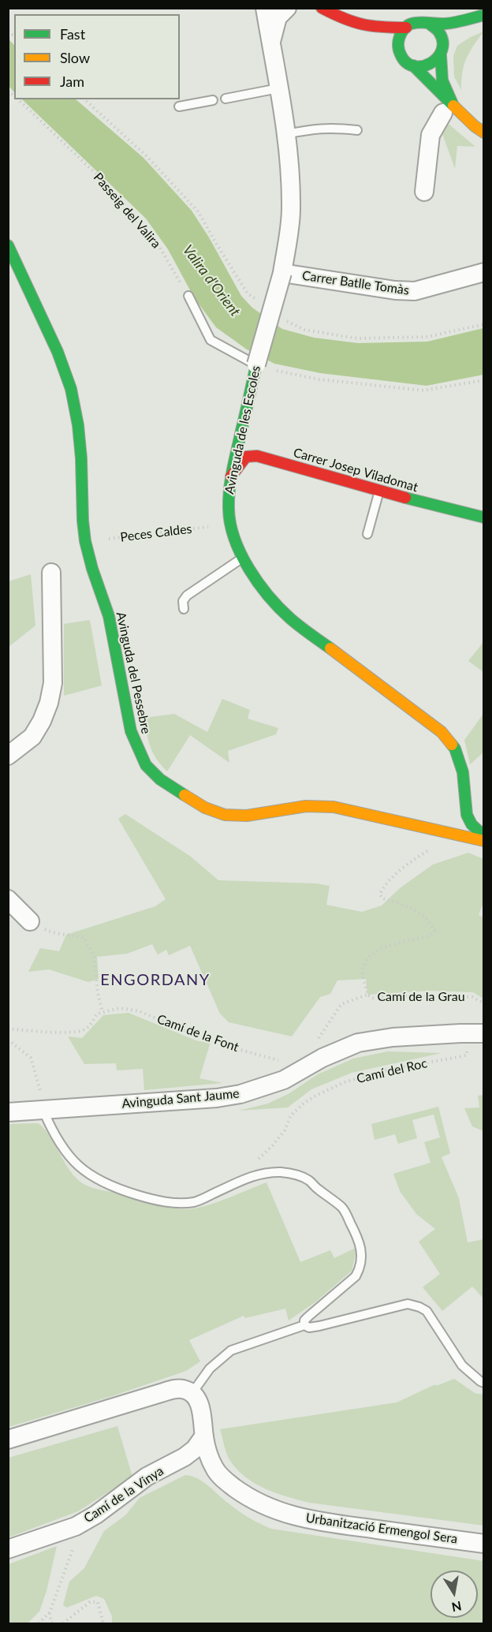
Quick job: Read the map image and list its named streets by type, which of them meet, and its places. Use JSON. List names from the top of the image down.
{
  "streets": {
    "main road": ["Avinguda de les Escoles", "Carrer Josep Viladomat", "Avinguda del Pessebre"],
    "street": [
      "Carrer Batlle Tomàs",
      "Avinguda Sant Jaume",
      "Camí de la Vinya",
      "Urbanització Ermengol Sera"
    ],
    "path": [
      "Passeig del Valira",
      "Peces Caldes",
      "Camí de la Grau",
      "Camí de la Font",
      "Camí del Roc"
    ]
  },
  "crossings": [
    ["Carrer Batlle Tomàs", "Avinguda de les Escoles"],
    ["Avinguda de les Escoles", "Carrer Josep Viladomat"],
    ["Camí de la Vinya", "Urbanització Ermengol Sera"]
  ],
  "districts": ["ENGORDANY"],
  "water": ["Valira d'Orient"],
  "legend": ["Fast", "Slow", "Jam"],
  "north": "bottom"
}
